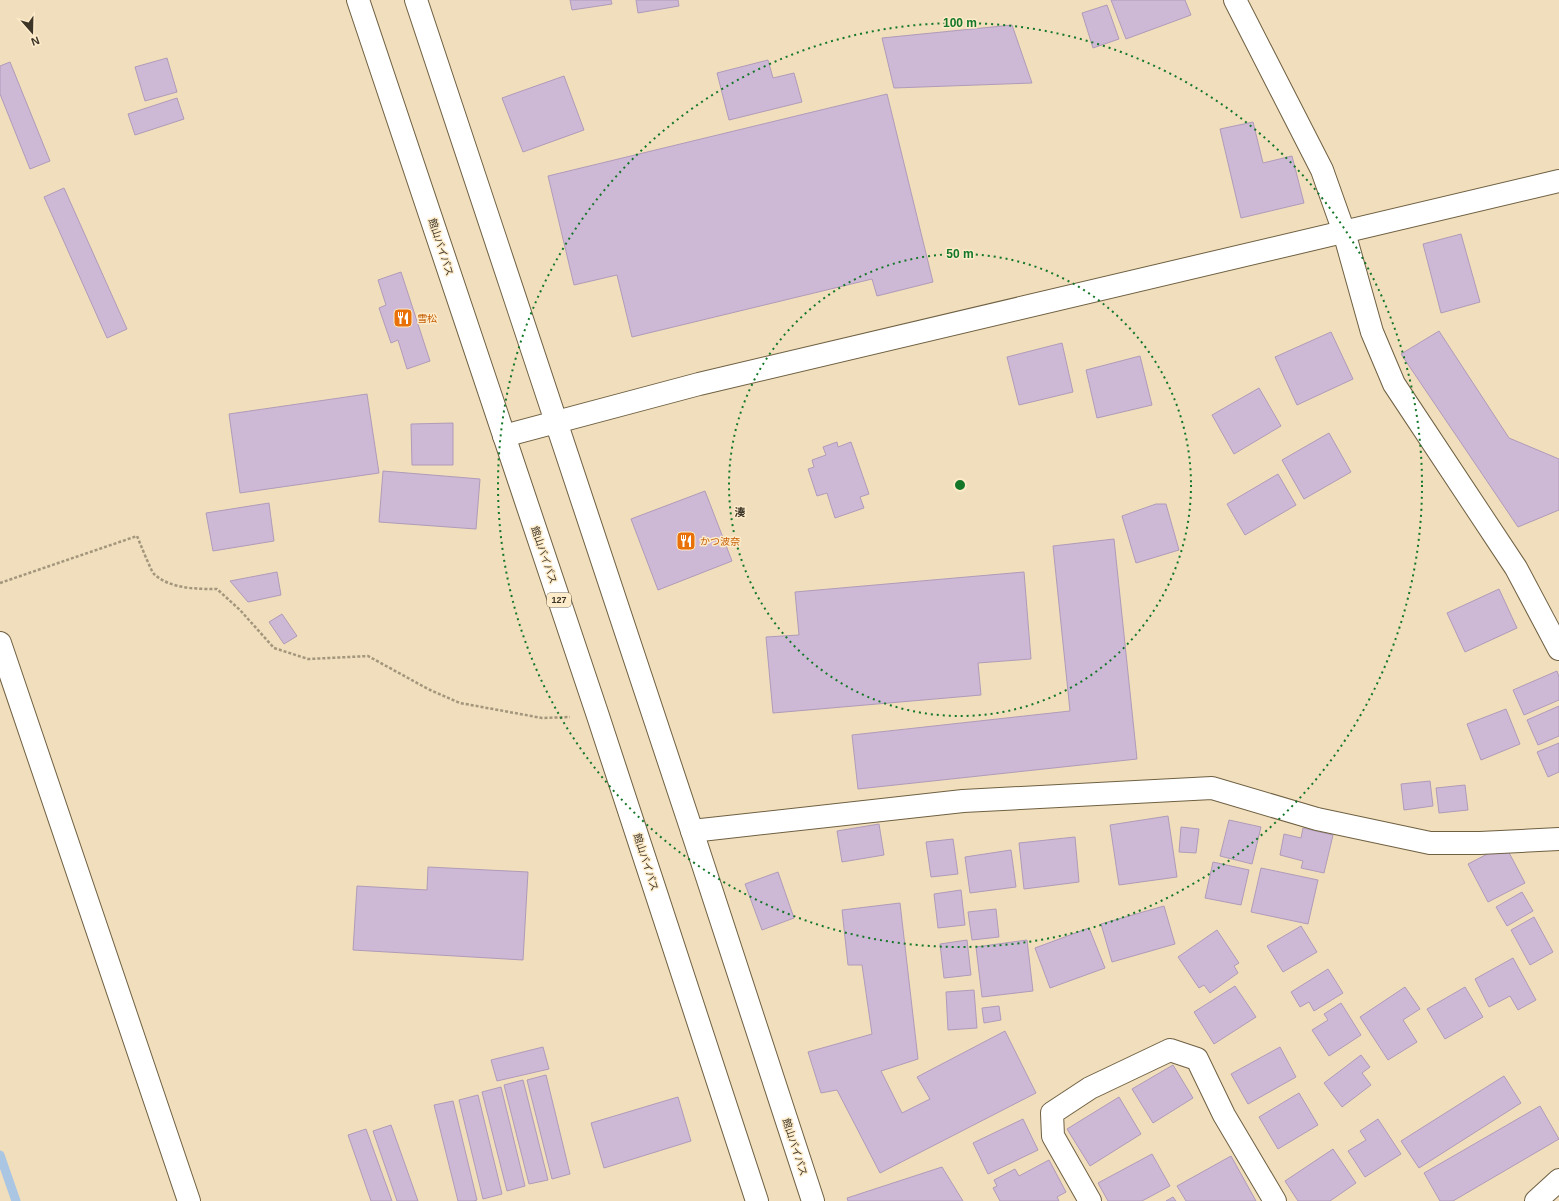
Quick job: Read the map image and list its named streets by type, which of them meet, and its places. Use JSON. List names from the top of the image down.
{
  "streets": {
    "main road": ["館山バイパス", "127"]
  },
  "districts": ["湊"],
  "places": {
    "restaurant": ["雪松", "かつ波奈"]
  },
  "north": "bottom",
  "rings": ["100 m", "50 m"]
}
